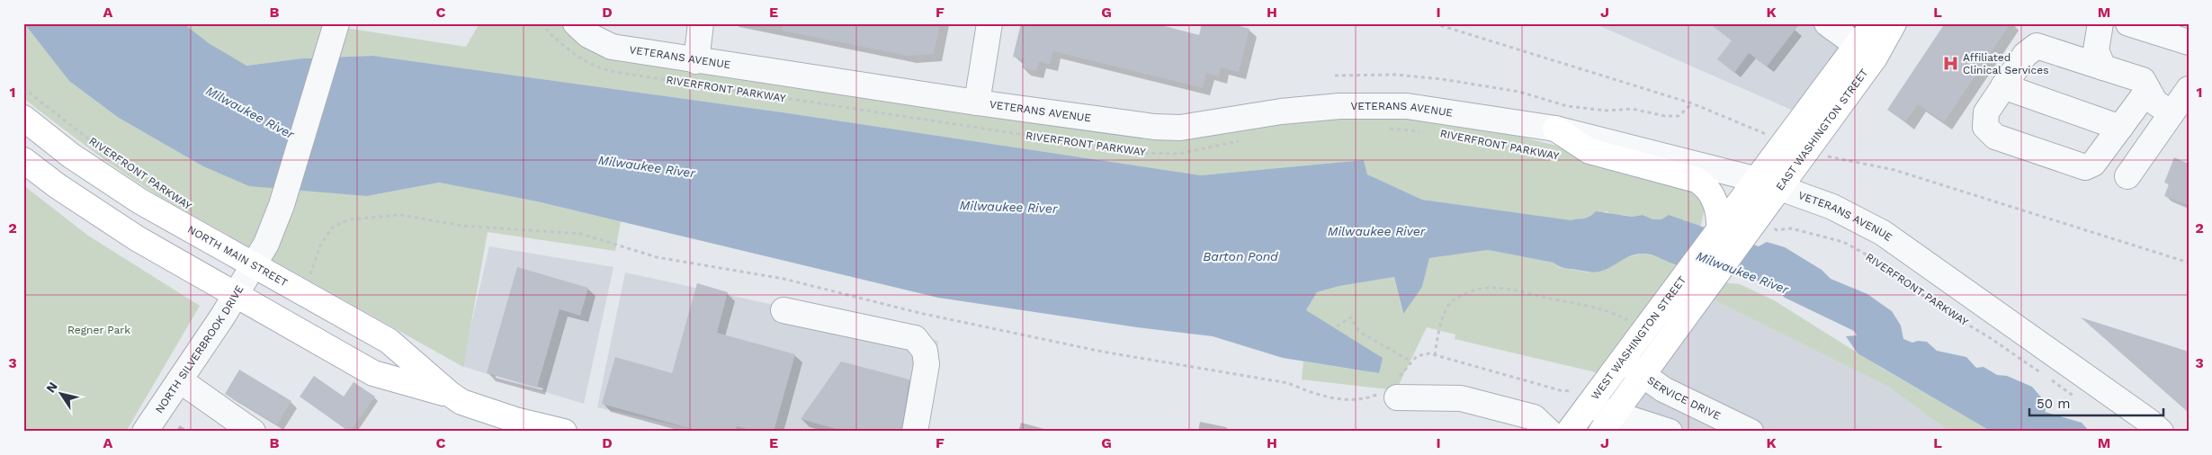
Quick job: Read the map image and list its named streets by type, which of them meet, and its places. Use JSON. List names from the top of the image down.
{
  "streets": {
    "main road": ["EAST WASHINGTON STREET", "NORTH MAIN STREET", "WEST WASHINGTON STREET"],
    "street": ["VETERANS AVENUE", "NORTH SILVERBROOK DRIVE", "SERVICE DRIVE"],
    "path": ["RIVERFRONT PARKWAY"]
  },
  "crossings": [
    ["VETERANS AVENUE", "EAST WASHINGTON STREET"],
    ["RIVERFRONT PARKWAY", "EAST WASHINGTON STREET"],
    ["RIVERFRONT PARKWAY", "WEST WASHINGTON STREET"],
    ["EAST WASHINGTON STREET", "WEST WASHINGTON STREET"],
    ["NORTH MAIN STREET", "NORTH SILVERBROOK DRIVE"],
    ["WEST WASHINGTON STREET", "SERVICE DRIVE"]
  ],
  "water": ["Milwaukee River", "Barton Pond"],
  "parks": ["Regner Park"],
  "places": {
    "hospital": ["Affiliated Clinical Services"]
  },
  "scale_bar": "50 m",
  "north": "top left",
  "grid": {
    "columns": [
      "A",
      "B",
      "C",
      "D",
      "E",
      "F",
      "G",
      "H",
      "I",
      "J",
      "K",
      "L",
      "M"
    ],
    "rows": ["1", "2", "3"]
  }
}
